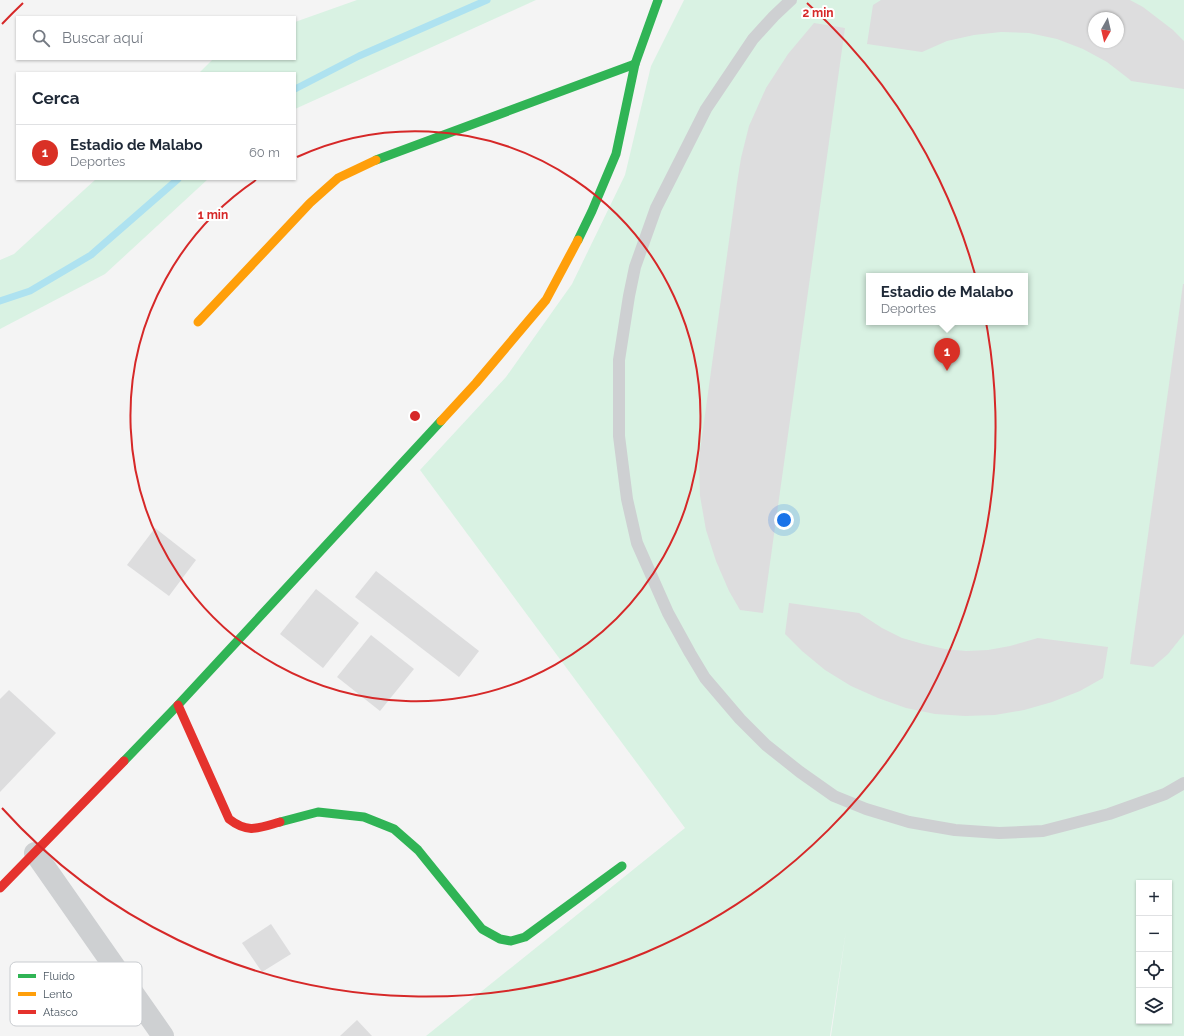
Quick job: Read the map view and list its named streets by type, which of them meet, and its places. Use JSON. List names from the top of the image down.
{
  "legend": ["Fluido", "Lento", "Atasco"],
  "north": "bottom",
  "page": {
    "search": "Buscar aquí",
    "heading": "Cerca",
    "list": [
      {
        "mark": "1",
        "name": "Estadio de Malabo",
        "note": "Deportes",
        "value": "60 m"
      }
    ],
    "popup": ["Estadio de Malabo", "Deportes"],
    "pins": "1",
    "map_buttons": ["+", "−"]
  },
  "rings": ["2 min", "1 min"]
}
